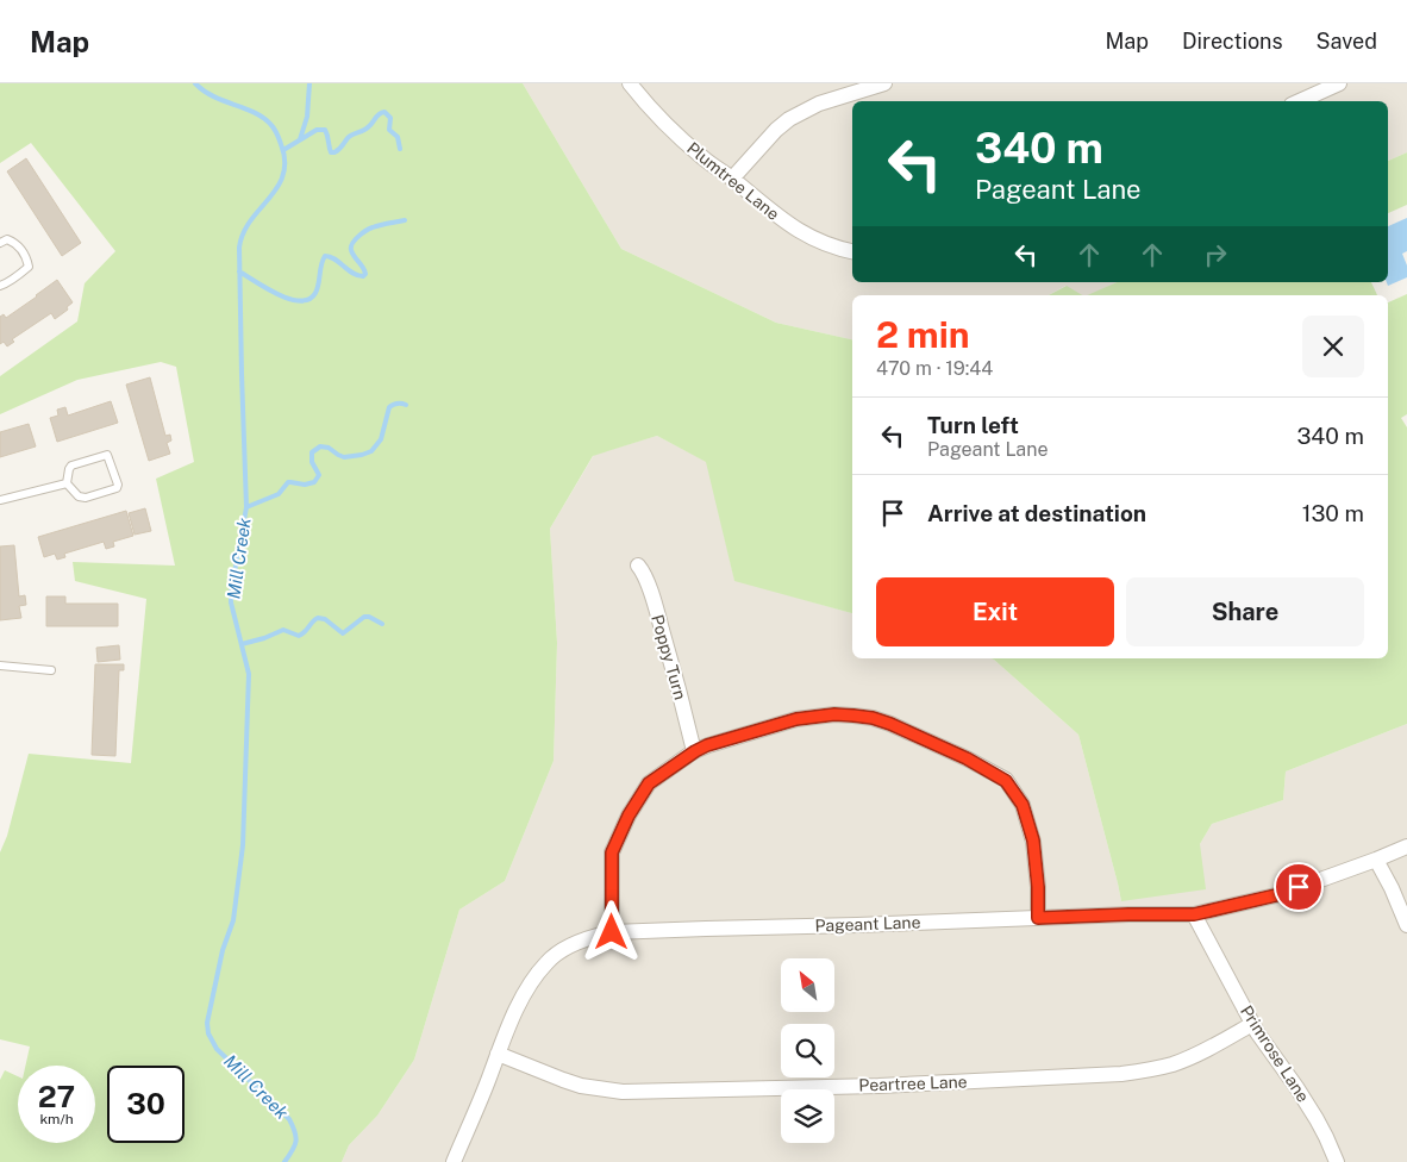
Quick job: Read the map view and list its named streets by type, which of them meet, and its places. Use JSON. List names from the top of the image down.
{
  "streets": {
    "street": [
      "Plumtree Lane",
      "Poppy Turn",
      "Pageant Lane",
      "Primrose Lane",
      "Peartree Lane"
    ]
  },
  "crossings": [
    ["Pageant Lane", "Primrose Lane"],
    ["Pageant Lane", "Peartree Lane"],
    ["Primrose Lane", "Peartree Lane"]
  ],
  "water": ["Mill Creek"],
  "north": "top left",
  "page": {
    "header": "Map",
    "nav": ["Map", "Directions", "Saved"],
    "turn": ["340 m", "Pageant Lane"],
    "heading": ["2 min", "470 m · 19:44"],
    "list": [
      {
        "name": "Turn left",
        "note": "Pageant Lane",
        "value": "340 m"
      },
      {
        "name": "Arrive at destination",
        "value": "130 m"
      }
    ],
    "buttons": ["Exit", "Share"],
    "speed": "27 km/h",
    "limit": "30"
  }
}
